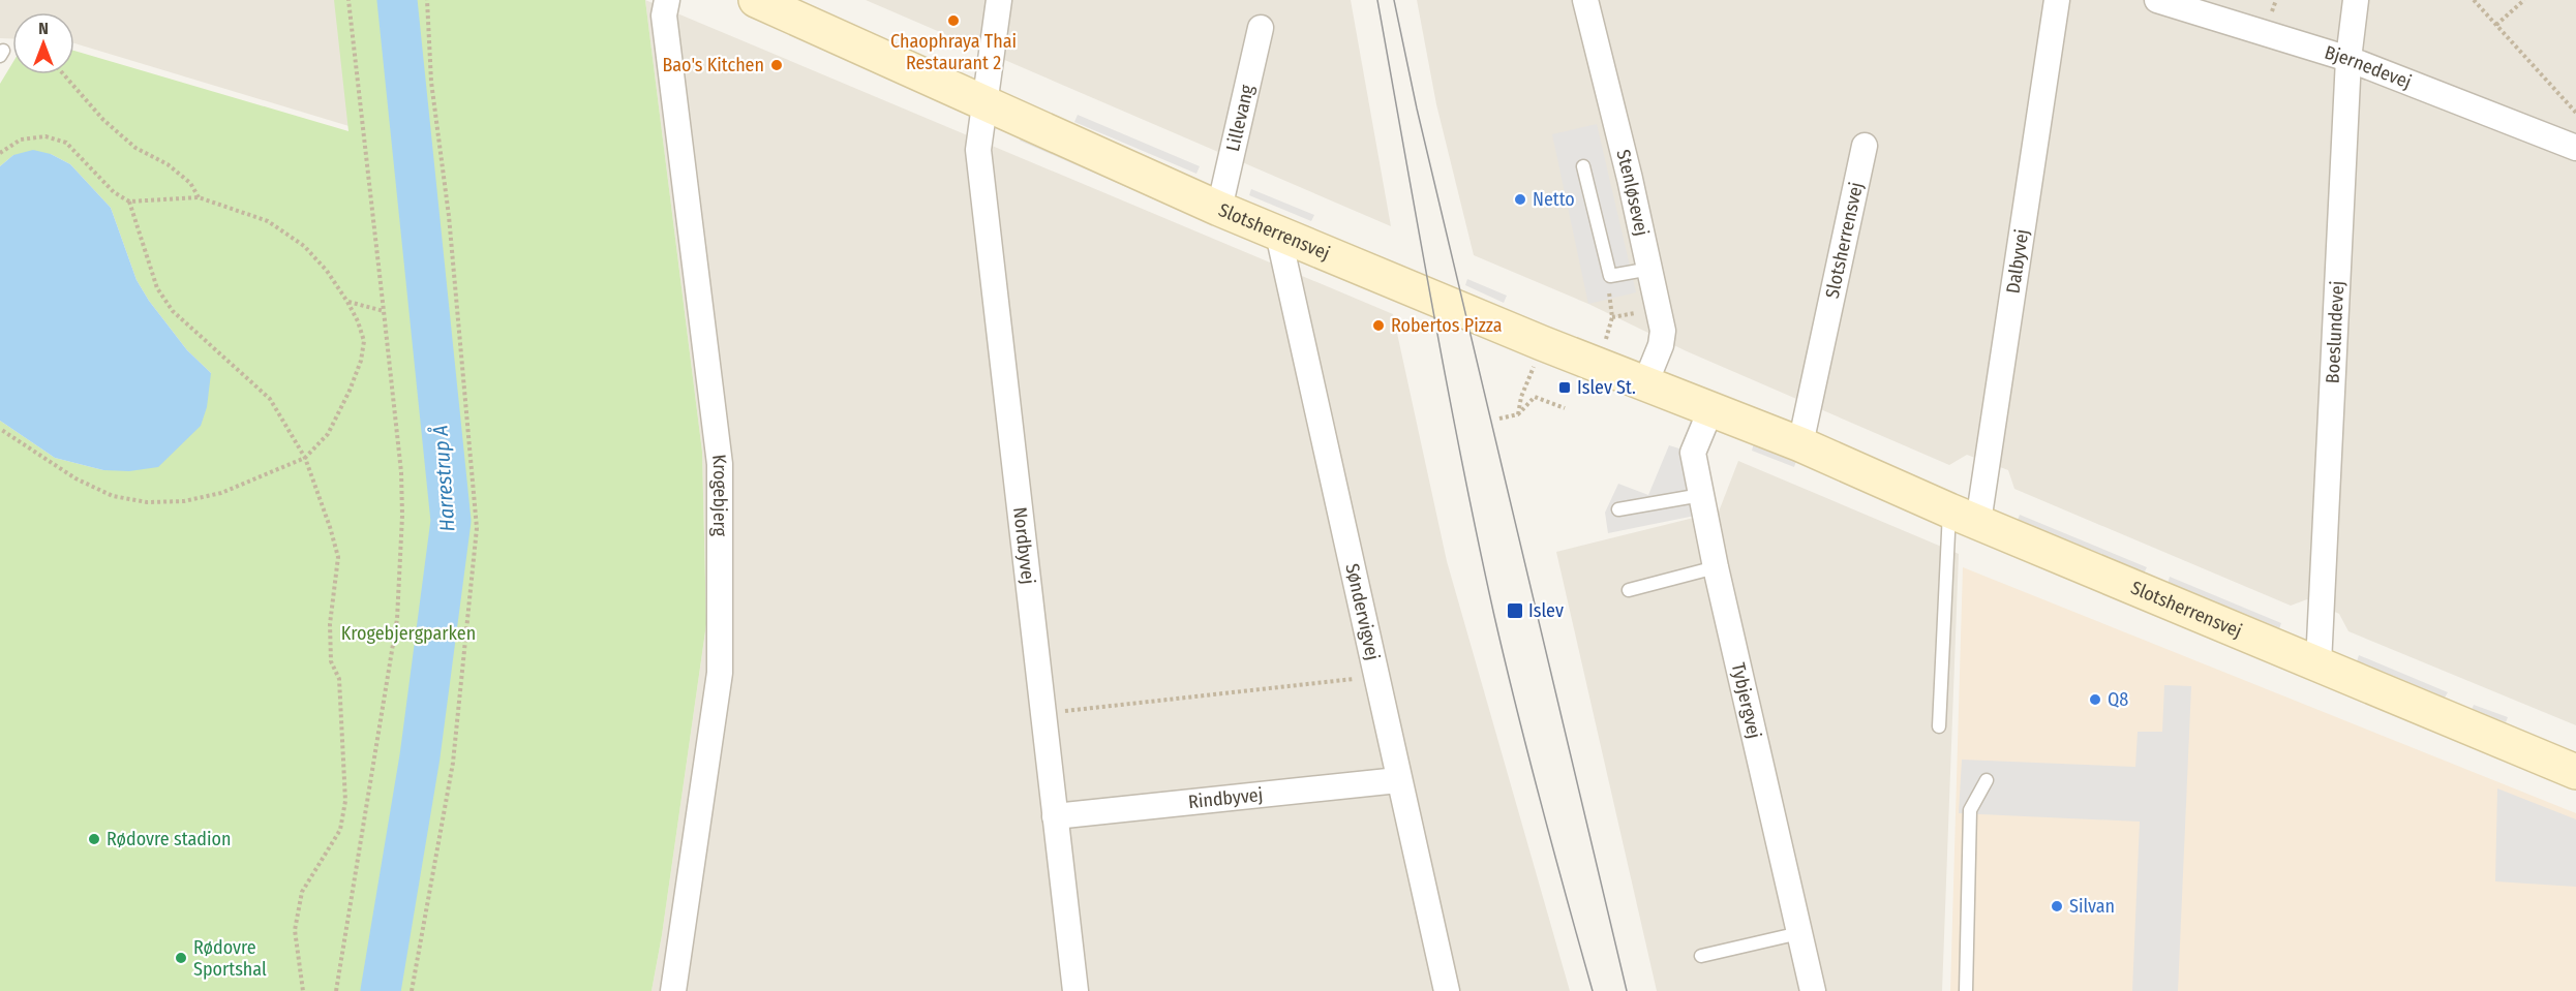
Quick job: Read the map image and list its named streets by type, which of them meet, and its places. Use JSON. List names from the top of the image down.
{
  "streets": {
    "street": [
      "Bjernedevej",
      "Lillevang",
      "Stenløsevej",
      "Slotsherrensvej",
      "Dalbyvej",
      "Boeslundevej",
      "Krogebjerg",
      "Nordbyvej",
      "Søndervigvej",
      "Tybjergvej",
      "Rindbyvej"
    ]
  },
  "crossings": [
    ["Bjernedevej", "Boeslundevej"],
    ["Lillevang", "Slotsherrensvej"],
    ["Stenløsevej", "Slotsherrensvej"],
    ["Slotsherrensvej", "Dalbyvej"],
    ["Slotsherrensvej", "Boeslundevej"],
    ["Slotsherrensvej", "Nordbyvej"],
    ["Slotsherrensvej", "Søndervigvej"],
    ["Slotsherrensvej", "Tybjergvej"],
    ["Nordbyvej", "Rindbyvej"],
    ["Søndervigvej", "Rindbyvej"]
  ],
  "water": ["Harrestrup Å"],
  "parks": ["Krogebjergparken"],
  "places": {
    "other": [
      "Chaophraya Thai Restaurant 2",
      "Bao's Kitchen",
      "Netto",
      "Robertos Pizza",
      "Q8",
      "Rødovre stadion",
      "Silvan",
      "Rødovre Sportshal"
    ],
    "transit": ["Islev St.", "Islev"]
  },
  "north": "top"
}
